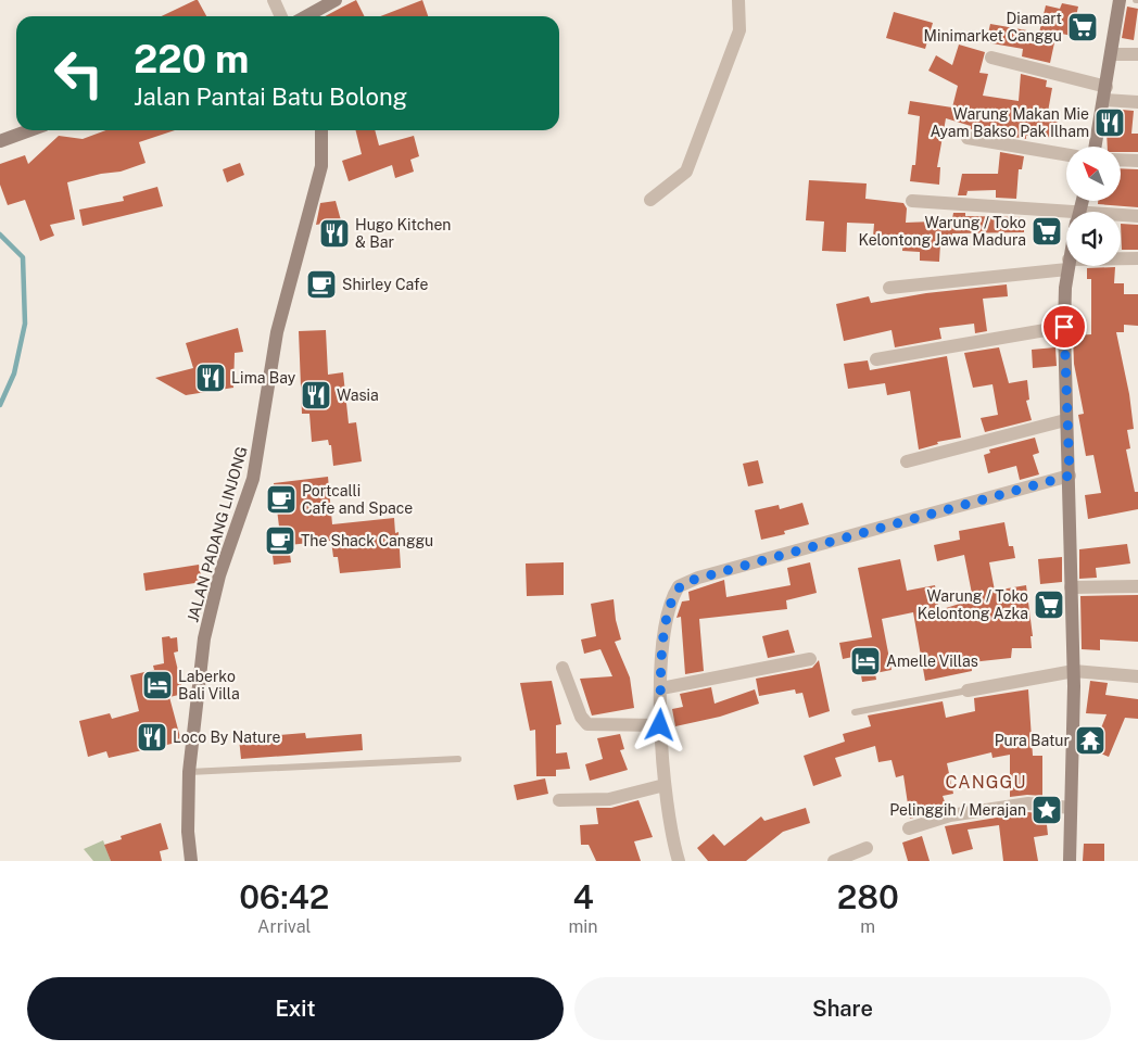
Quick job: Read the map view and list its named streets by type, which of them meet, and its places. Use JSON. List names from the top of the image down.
{
  "streets": {
    "street": ["JALAN PADANG LINJONG"]
  },
  "districts": ["CANGGU"],
  "places": {
    "supermarket": ["Diamart Minimarket Canggu", "Warung / Toko Kelontong Jawa Madura", "Warung / Toko Kelontong Azka"],
    "restaurant": [
      "Warung Makan Mie Ayam Bakso Pak Ilham",
      "Hugo Kitchen & Bar",
      "Lima Bay",
      "Wasia",
      "Loco By Nature"
    ],
    "cafe": ["Shirley Cafe", "Portcalli Cafe and Space", "The Shack Canggu"],
    "hotel": ["Amelle Villas", "Laberko Bali Villa"],
    "temple": ["Pura Batur"],
    "place": ["Pelinggih / Merajan"]
  },
  "north": "top left",
  "page": {
    "turn": ["220 m", "Jalan Pantai Batu Bolong"],
    "eta": [
      "06:42",
      "Arrival",
      "4",
      "min",
      "280",
      "m"
    ],
    "buttons": ["Exit", "Share"]
  }
}
